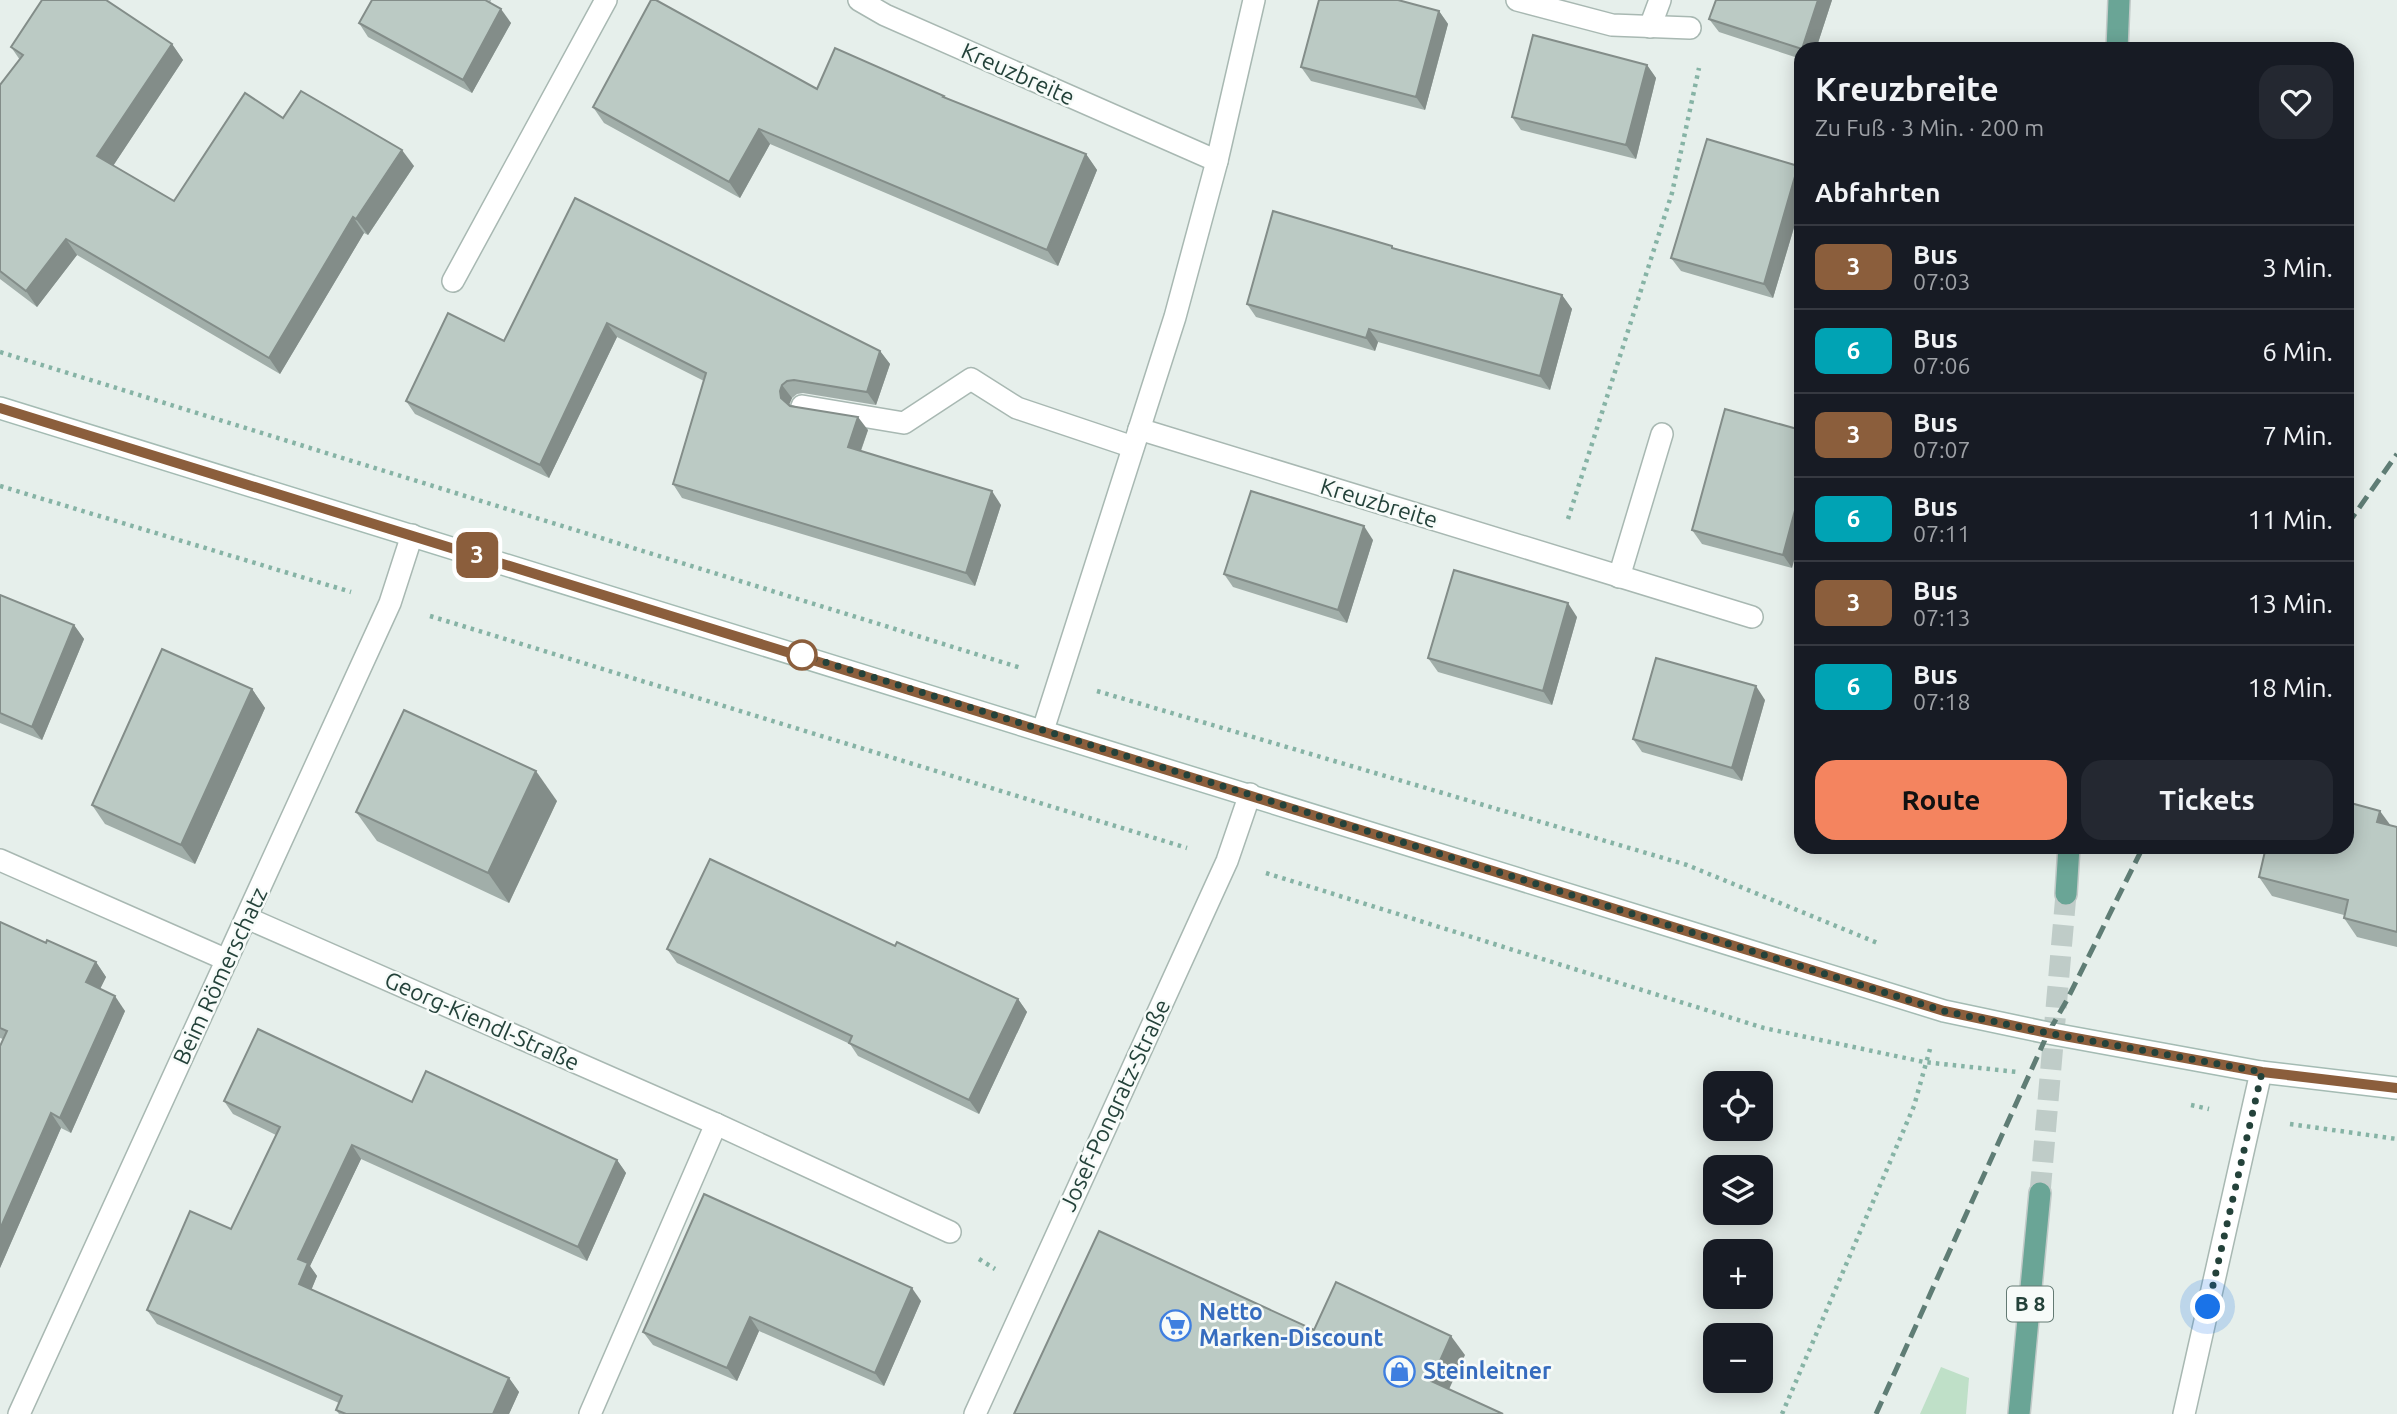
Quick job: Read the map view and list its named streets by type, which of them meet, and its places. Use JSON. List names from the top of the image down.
{
  "streets": {
    "main road": ["B 8"],
    "street": [
      "Kreuzbreite",
      "Beim Römerschatz",
      "Georg-Kiendl-Straße",
      "Josef-Pongratz-Straße"
    ]
  },
  "crossings": [
    ["Beim Römerschatz", "Georg-Kiendl-Straße"]
  ],
  "places": {
    "supermarket": ["Netto Marken-Discount"],
    "shop": ["Steinleitner"]
  },
  "lines": ["bus line 3"],
  "page": {
    "on_map": "3",
    "heading": [
      ["Kreuzbreite", "Zu Fuß · 3 Min. · 200 m"],
      "Abfahrten"
    ],
    "list": [
      {
        "mark": "3",
        "name": "Bus",
        "note": "07:03",
        "value": "3 Min."
      },
      {
        "mark": "6",
        "name": "Bus",
        "note": "07:06",
        "value": "6 Min."
      },
      {
        "mark": "3",
        "name": "Bus",
        "note": "07:07",
        "value": "7 Min."
      },
      {
        "mark": "6",
        "name": "Bus",
        "note": "07:11",
        "value": "11 Min."
      },
      {
        "mark": "3",
        "name": "Bus",
        "note": "07:13",
        "value": "13 Min."
      },
      {
        "mark": "6",
        "name": "Bus",
        "note": "07:18",
        "value": "18 Min."
      }
    ],
    "buttons": ["Route", "Tickets"],
    "map_buttons": ["+", "−"]
  }
}
